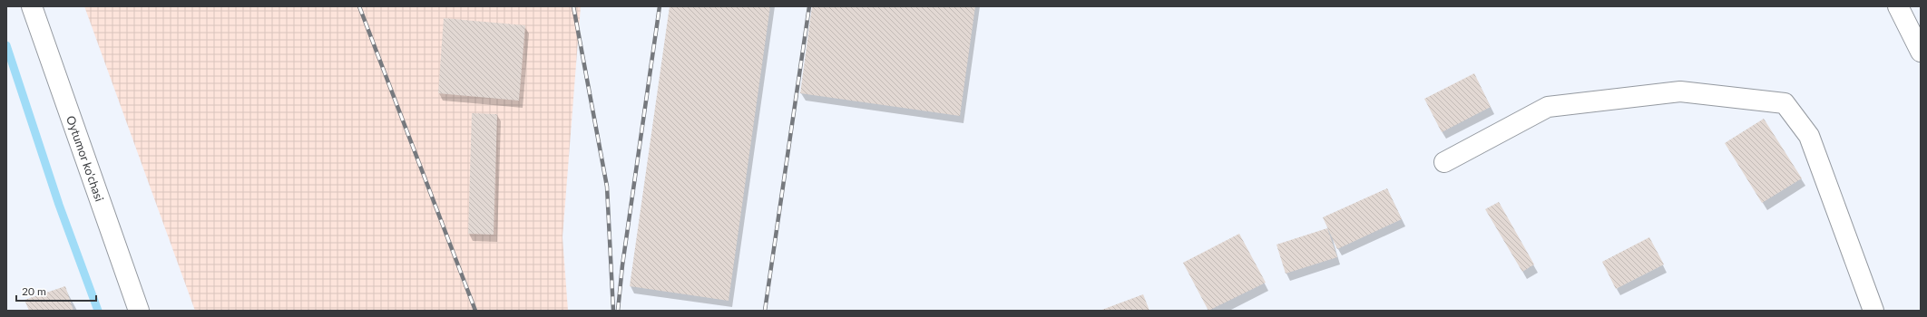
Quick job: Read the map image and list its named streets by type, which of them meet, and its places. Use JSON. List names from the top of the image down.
{
  "streets": {
    "street": ["Oytumor ko'chasi"]
  },
  "scale_bar": "20 m"
}
